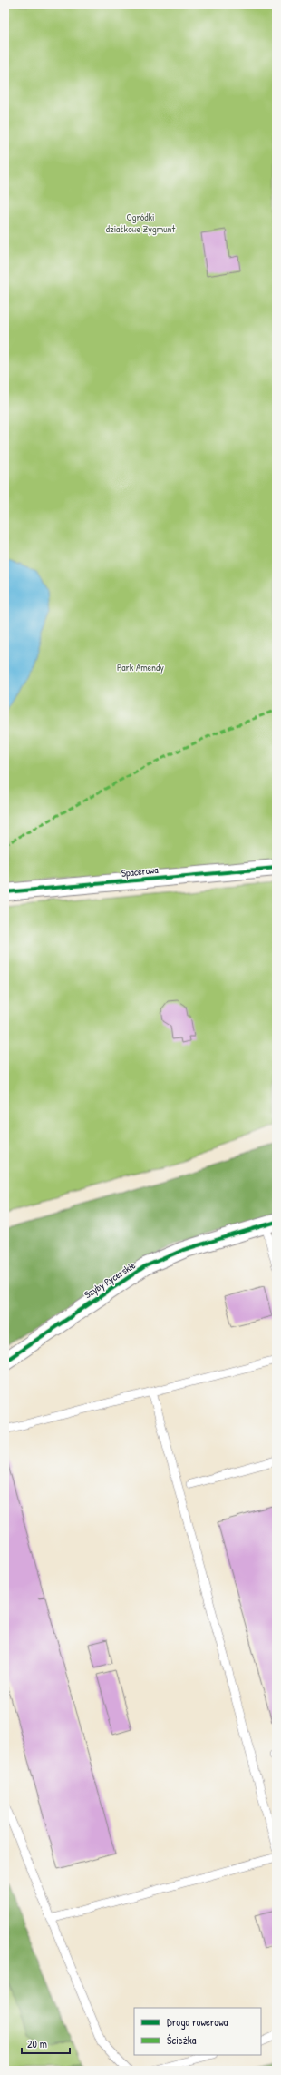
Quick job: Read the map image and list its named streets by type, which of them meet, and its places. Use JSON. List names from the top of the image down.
{
  "streets": {
    "street": ["Spacerowa", "Szyby Rycerskie"]
  },
  "parks": ["Ogródki działkowe Zygmunt", "Park Amendy"],
  "legend": ["Droga rowerowa", "Ścieżka"],
  "scale_bar": "20 m"
}
